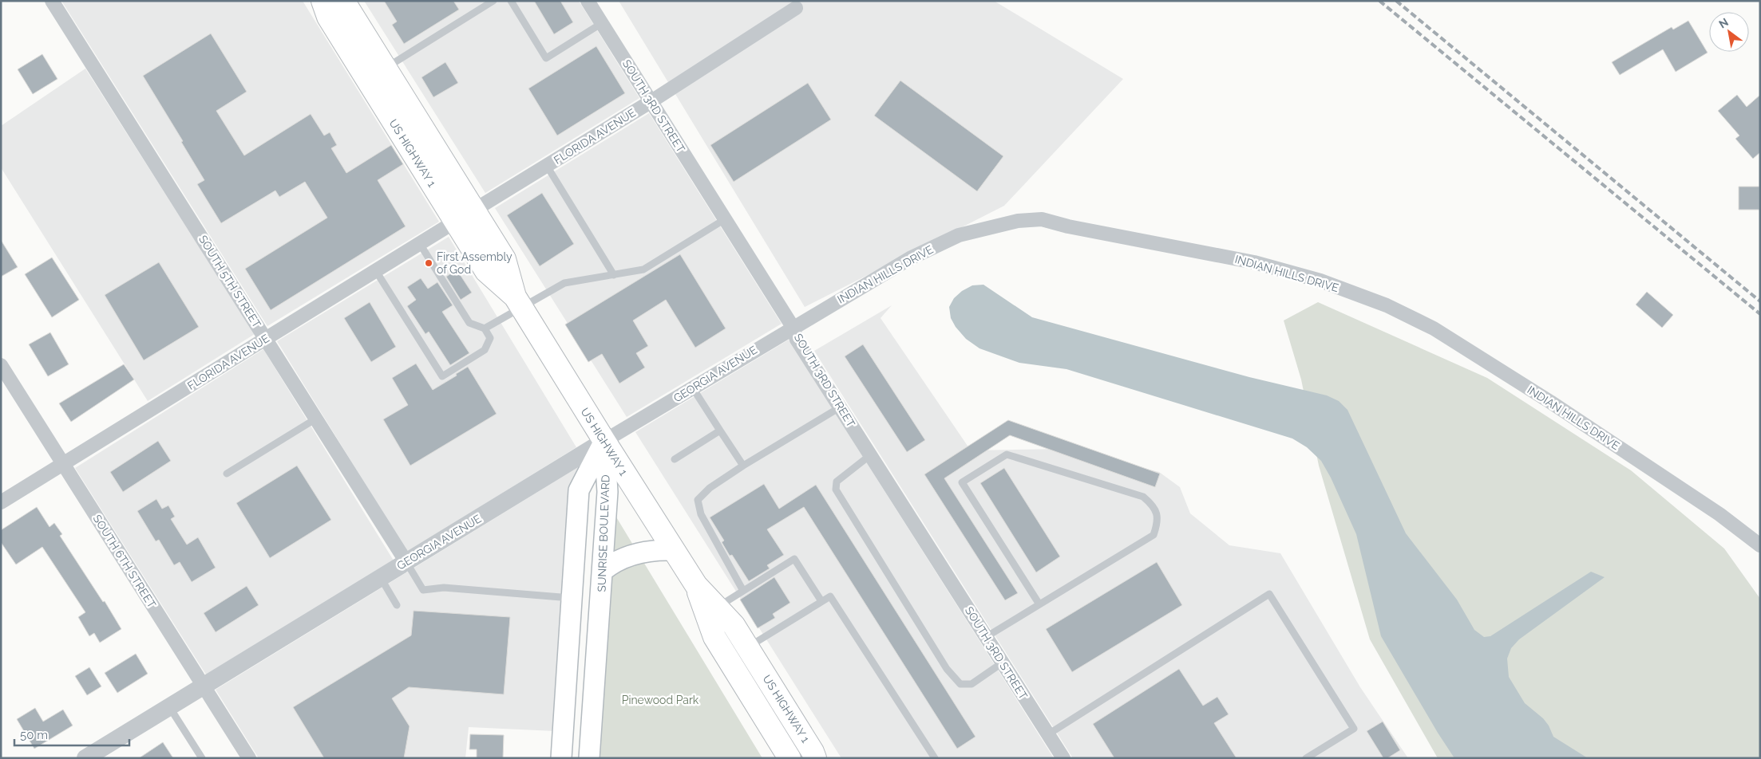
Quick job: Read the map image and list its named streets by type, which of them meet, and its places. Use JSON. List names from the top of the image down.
{
  "streets": {
    "main road": ["US HIGHWAY 1", "SUNRISE BOULEVARD"],
    "street": [
      "SOUTH 3RD STREET",
      "FLORIDA AVENUE",
      "INDIAN HILLS DRIVE",
      "SOUTH 5TH STREET",
      "GEORGIA AVENUE",
      "SOUTH 6TH STREET"
    ]
  },
  "crossings": [
    ["SOUTH 3RD STREET", "FLORIDA AVENUE"],
    ["SOUTH 3RD STREET", "INDIAN HILLS DRIVE"],
    ["SOUTH 3RD STREET", "GEORGIA AVENUE"],
    ["FLORIDA AVENUE", "US HIGHWAY 1"],
    ["FLORIDA AVENUE", "SOUTH 5TH STREET"],
    ["FLORIDA AVENUE", "SOUTH 6TH STREET"],
    ["US HIGHWAY 1", "GEORGIA AVENUE"],
    ["US HIGHWAY 1", "SUNRISE BOULEVARD"],
    ["INDIAN HILLS DRIVE", "GEORGIA AVENUE"],
    ["SOUTH 5TH STREET", "GEORGIA AVENUE"],
    ["GEORGIA AVENUE", "SUNRISE BOULEVARD"],
    ["GEORGIA AVENUE", "SOUTH 6TH STREET"]
  ],
  "parks": ["Pinewood Park"],
  "places": ["First Assembly of God"],
  "scale_bar": "50 m",
  "north": "top left"
}
